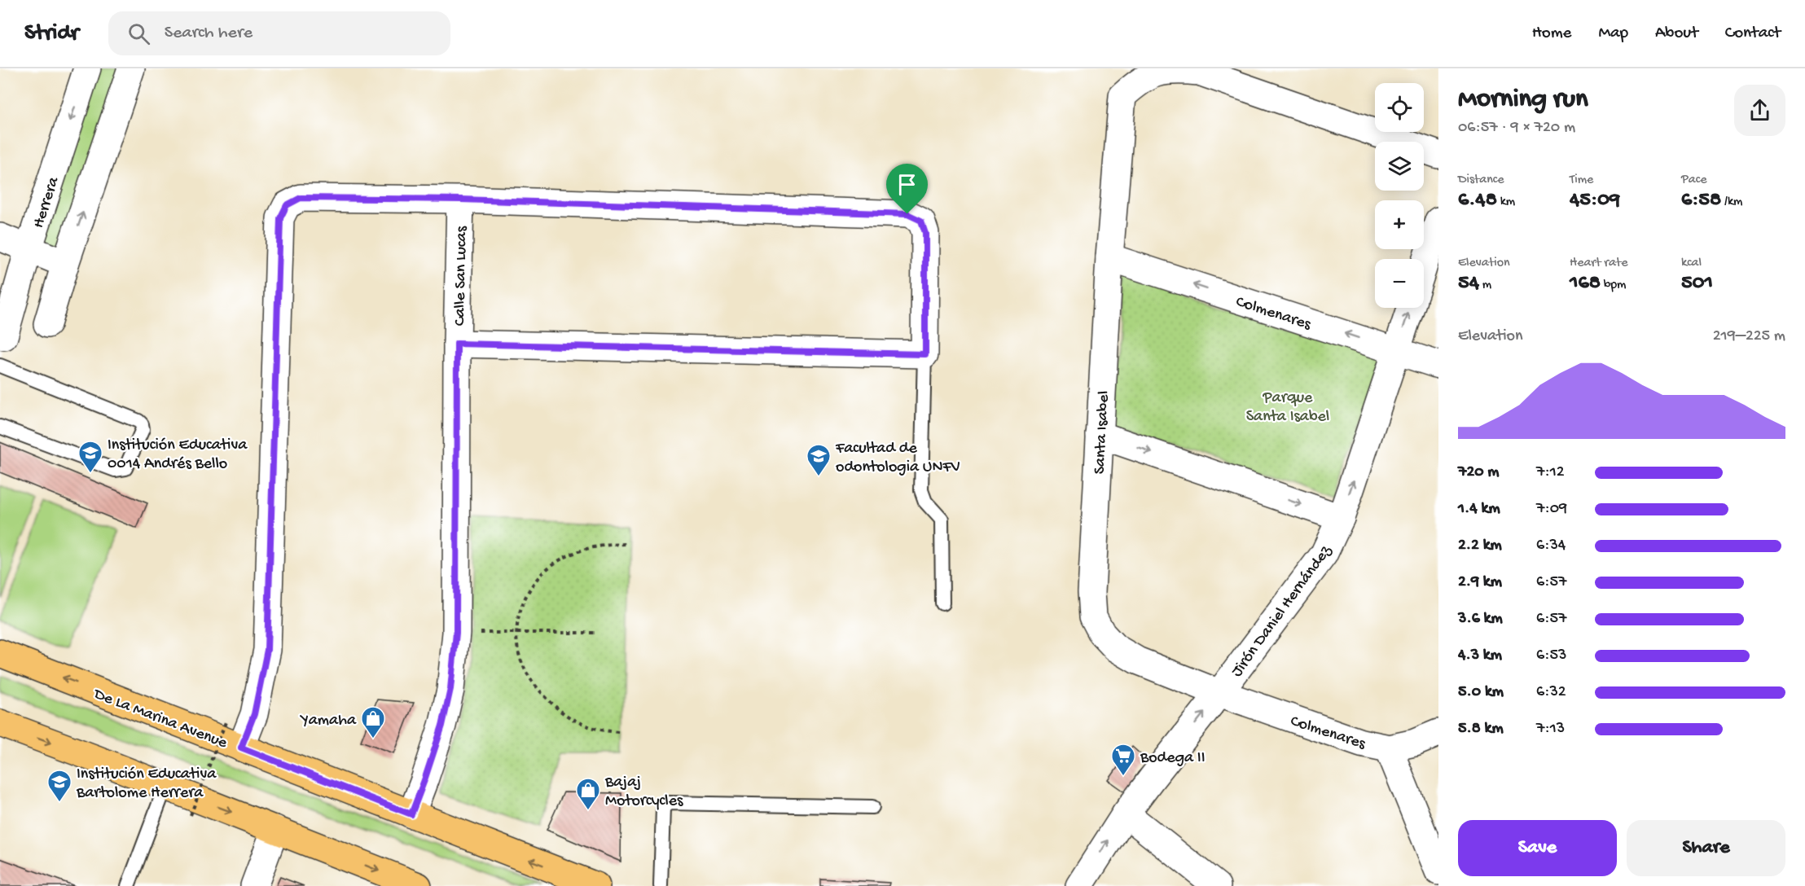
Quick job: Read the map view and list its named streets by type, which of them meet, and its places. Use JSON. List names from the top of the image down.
{
  "streets": {
    "main road": ["De La Marina Avenue"],
    "street": [
      "Herrera",
      "Calle San Lucas",
      "Colmenares",
      "Santa Isabel",
      "Jirón Daniel Hernández"
    ]
  },
  "crossings": [
    ["Calle San Lucas", "De La Marina Avenue"],
    ["Colmenares", "Santa Isabel"],
    ["Colmenares", "Jirón Daniel Hernández"],
    ["Santa Isabel", "Jirón Daniel Hernández"]
  ],
  "one_way": ["Jirón Daniel Hernández"],
  "parks": ["Parque Santa Isabel"],
  "places": {
    "school or university": ["Institución Educativa 0014 Andrés Bello", "Facultad de odontologia UNFV", "Institución Educativa Bartolome Herrera"],
    "shop": ["Yamaha", "Bajaj Motorcycles"],
    "supermarket": ["Bodega II"]
  },
  "page": {
    "header": "Stridr",
    "search": "Search here",
    "nav": [
      "Home",
      "Map",
      "About",
      "Contact"
    ],
    "heading": ["Morning run", "06:57 · 9 × 720 m"],
    "map_buttons": ["+", "−"],
    "stats": [
      ["Distance", "6.48 km"],
      ["Time", "45:09"],
      ["Pace", "6:58 /km"],
      ["Elevation", "54 m"],
      ["Heart rate", "168 bpm"],
      ["kcal", "501"]
    ],
    "chart": ["Elevation", "219–225 m"],
    "list": [
      {
        "name": "720 m",
        "note": "7:12"
      },
      {
        "name": "1.4 km",
        "note": "7:09"
      },
      {
        "name": "2.2 km",
        "note": "6:34"
      },
      {
        "name": "2.9 km",
        "note": "6:57"
      },
      {
        "name": "3.6 km",
        "note": "6:57"
      },
      {
        "name": "4.3 km",
        "note": "6:53"
      },
      {
        "name": "5.0 km",
        "note": "6:32"
      },
      {
        "name": "5.8 km",
        "note": "7:13"
      }
    ],
    "buttons": ["Save", "Share"]
  }
}
